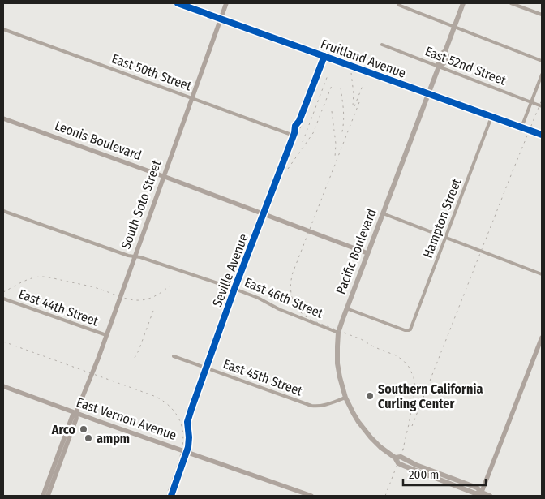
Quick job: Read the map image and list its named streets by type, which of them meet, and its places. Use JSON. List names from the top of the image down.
{
  "streets": {
    "main road": [
      "Fruitland Avenue",
      "Leonis Boulevard",
      "South Soto Street",
      "Pacific Boulevard",
      "Seville Avenue",
      "East Vernon Avenue"
    ],
    "street": [
      "East 52nd Street",
      "East 50th Street",
      "Hampton Street",
      "East 46th Street",
      "East 44th Street",
      "East 45th Street"
    ]
  },
  "crossings": [
    ["Fruitland Avenue", "South Soto Street"],
    ["Fruitland Avenue", "Hampton Street"],
    ["Fruitland Avenue", "Pacific Boulevard"],
    ["Fruitland Avenue", "Seville Avenue"],
    ["East 52nd Street", "Pacific Boulevard"],
    ["East 50th Street", "South Soto Street"],
    ["East 50th Street", "Seville Avenue"],
    ["Leonis Boulevard", "South Soto Street"],
    ["Leonis Boulevard", "Pacific Boulevard"],
    ["Leonis Boulevard", "Seville Avenue"],
    ["South Soto Street", "East 46th Street"],
    ["South Soto Street", "East 44th Street"],
    ["South Soto Street", "East Vernon Avenue"],
    ["Hampton Street", "Pacific Boulevard"],
    ["Pacific Boulevard", "East 46th Street"],
    ["Pacific Boulevard", "East 45th Street"],
    ["Seville Avenue", "East 46th Street"],
    ["Seville Avenue", "East 45th Street"],
    ["Seville Avenue", "East Vernon Avenue"]
  ],
  "places": ["Southern California Curling Center", "Arco", "ampm"],
  "scale_bar": "200 m"
}
